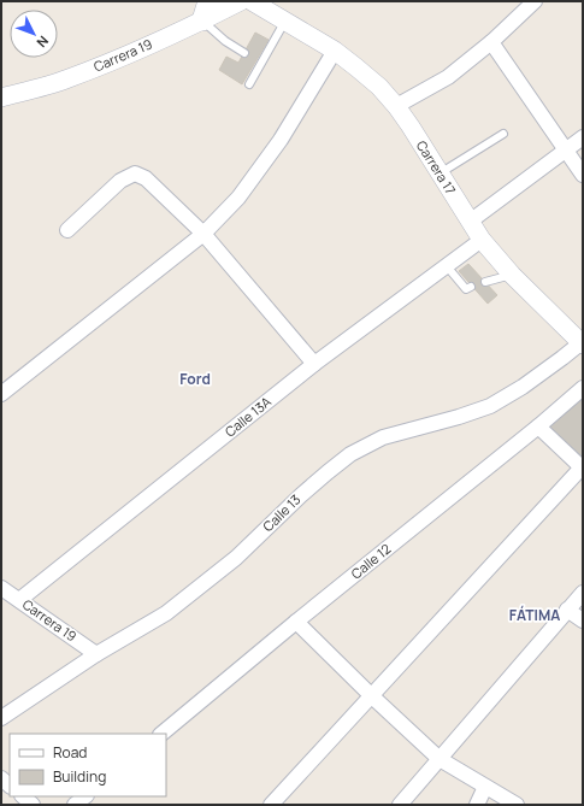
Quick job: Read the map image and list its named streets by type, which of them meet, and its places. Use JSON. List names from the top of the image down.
{
  "streets": {
    "street": [
      "Carrera 19",
      "Carrera 17",
      "Calle 13A",
      "Calle 13",
      "Calle 12"
    ]
  },
  "crossings": [
    ["Carrera 19", "Calle 13A"],
    ["Carrera 19", "Calle 13"],
    ["Carrera 17", "Calle 13A"],
    ["Carrera 17", "Calle 13"]
  ],
  "districts": ["Ford", "FÁTIMA"],
  "legend": ["Road", "Building"],
  "north": "bottom right"
}
